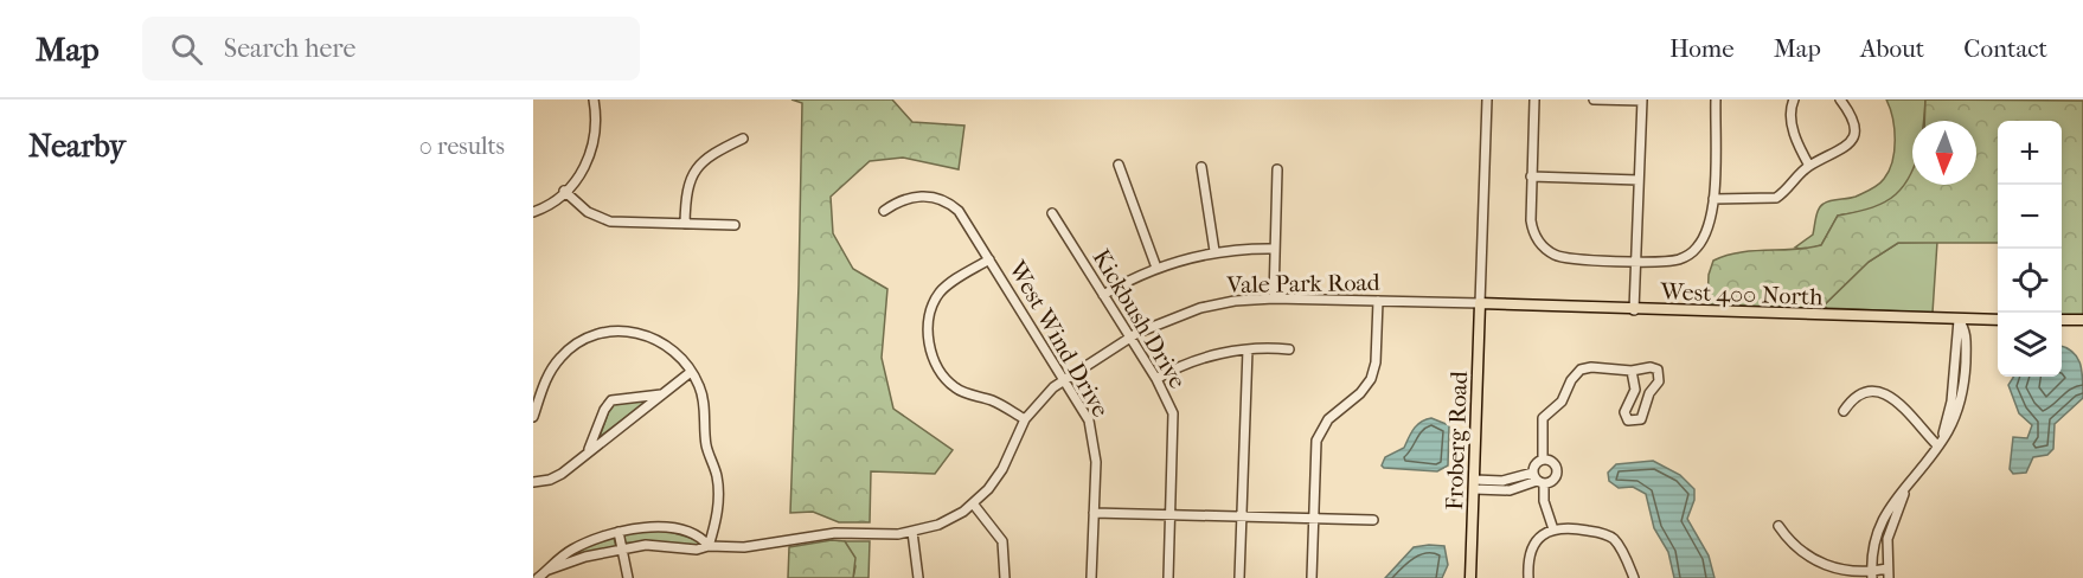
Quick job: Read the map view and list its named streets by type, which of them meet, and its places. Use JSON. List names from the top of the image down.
{
  "streets": {
    "main road": ["West 400 North", "Froberg Road"],
    "street": ["Vale Park Road", "Kickbush Drive", "West Wind Drive"]
  },
  "crossings": [
    ["Vale Park Road", "West 400 North"],
    ["Vale Park Road", "Kickbush Drive"],
    ["Vale Park Road", "West Wind Drive"],
    ["Vale Park Road", "Froberg Road"],
    ["West 400 North", "Froberg Road"]
  ],
  "north": "bottom",
  "page": {
    "header": "Map",
    "search": "Search here",
    "nav": [
      "Home",
      "Map",
      "About",
      "Contact"
    ],
    "heading": ["Nearby", "0 results"],
    "map_buttons": ["+", "−"]
  }
}
